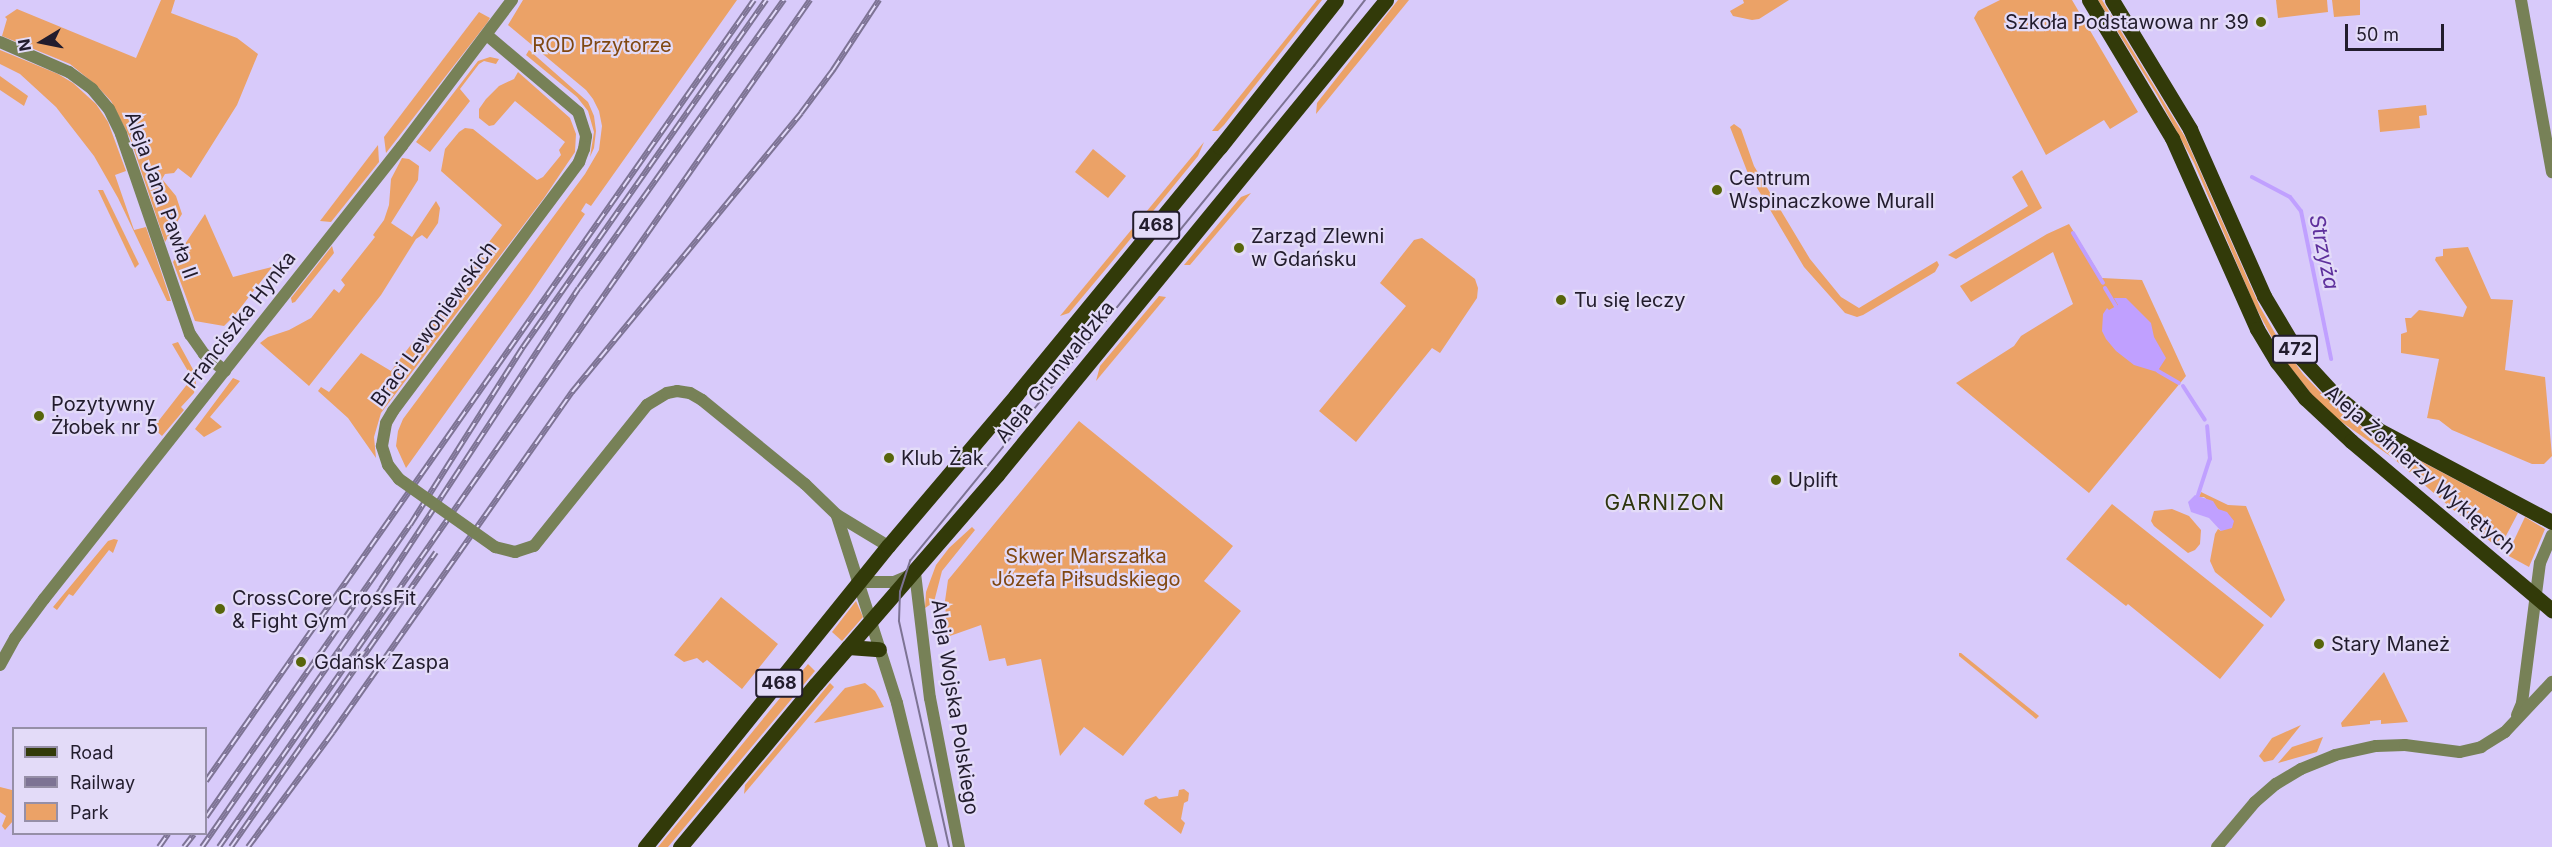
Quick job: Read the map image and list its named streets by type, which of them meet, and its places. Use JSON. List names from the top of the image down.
{
  "streets": {
    "main road": [
      "468",
      "472",
      "Aleja Grunwaldzka",
      "Aleja Żołnierzy Wyklętych"
    ],
    "street": [
      "Aleja Jana Pawła II",
      "Franciszka Hynka",
      "Braci Lewoniewskich",
      "Aleja Wojska Polskiego"
    ]
  },
  "crossings": [
    ["Aleja Jana Pawła II", "Franciszka Hynka"],
    ["Franciszka Hynka", "Braci Lewoniewskich"],
    ["Braci Lewoniewskich", "Aleja Grunwaldzka"],
    ["Aleja Grunwaldzka", "Aleja Wojska Polskiego"]
  ],
  "districts": ["GARNIZON"],
  "water": ["Strzyża"],
  "parks": ["ROD Przytorze", "Skwer Marszałka Józefa Piłsudskiego"],
  "places": [
    "Szkoła Podstawowa nr 39",
    "Centrum Wspinaczkowe Murall",
    "Zarząd Zlewni w Gdańsku",
    "Tu się leczy",
    "Pozytywny Żłobek nr 5",
    "Klub Żak",
    "Uplift",
    "CrossCore CrossFit & Fight Gym",
    "Stary Maneż",
    "Gdańsk Zaspa"
  ],
  "legend": ["Road", "Railway", "Park"],
  "scale_bar": "50 m",
  "north": "left"
}
